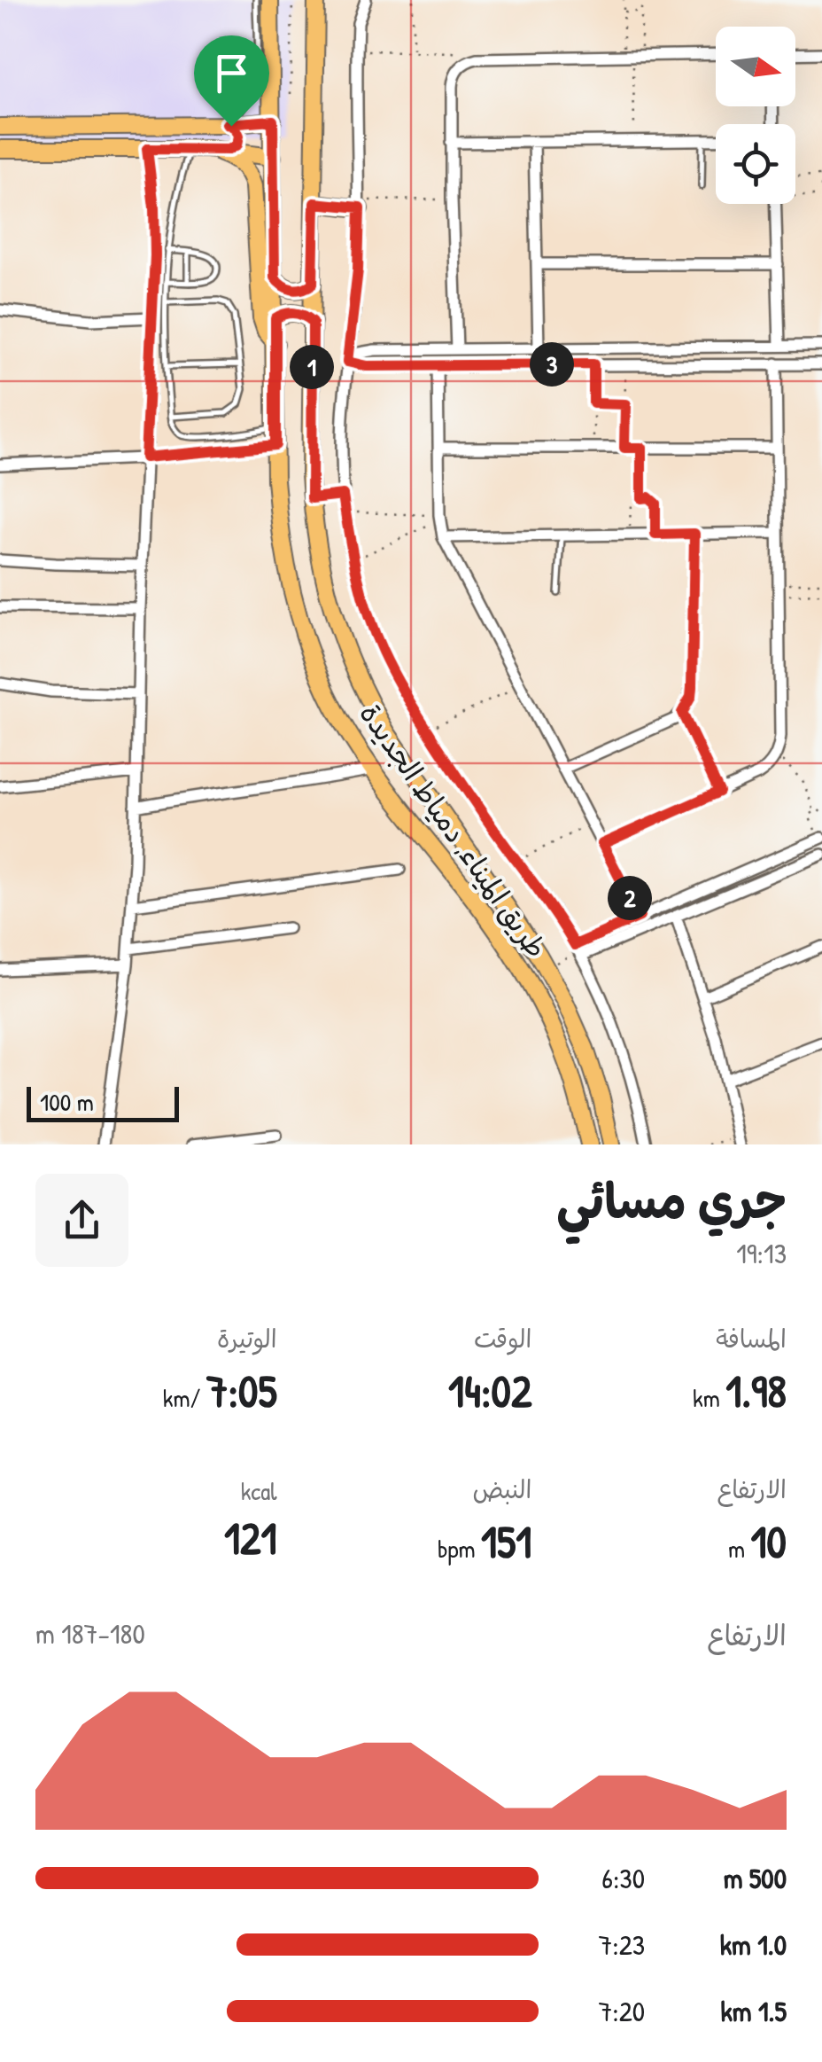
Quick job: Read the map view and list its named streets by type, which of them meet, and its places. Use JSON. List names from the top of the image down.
{
  "streets": {
    "main road": ["طريق الميناء, دمياط الجديدة"]
  },
  "scale_bar": "100 m",
  "north": "right",
  "page": {
    "pins": ["3", "1", "2"],
    "scale": "100 m",
    "heading": ["جري مسائي", "19:13"],
    "stats": [
      ["المسافة", "1.98 km"],
      ["الوقت", "14:02"],
      ["الوتيرة", "7:05 /km"],
      ["الارتفاع", "10 m"],
      ["النبض", "151 bpm"],
      ["kcal", "121"]
    ],
    "chart": ["الارتفاع", "180–187 m"],
    "list": [
      {
        "name": "500 m",
        "note": "6:30"
      },
      {
        "name": "1.0 km",
        "note": "7:23"
      },
      {
        "name": "1.5 km",
        "note": "7:20"
      }
    ]
  }
}
